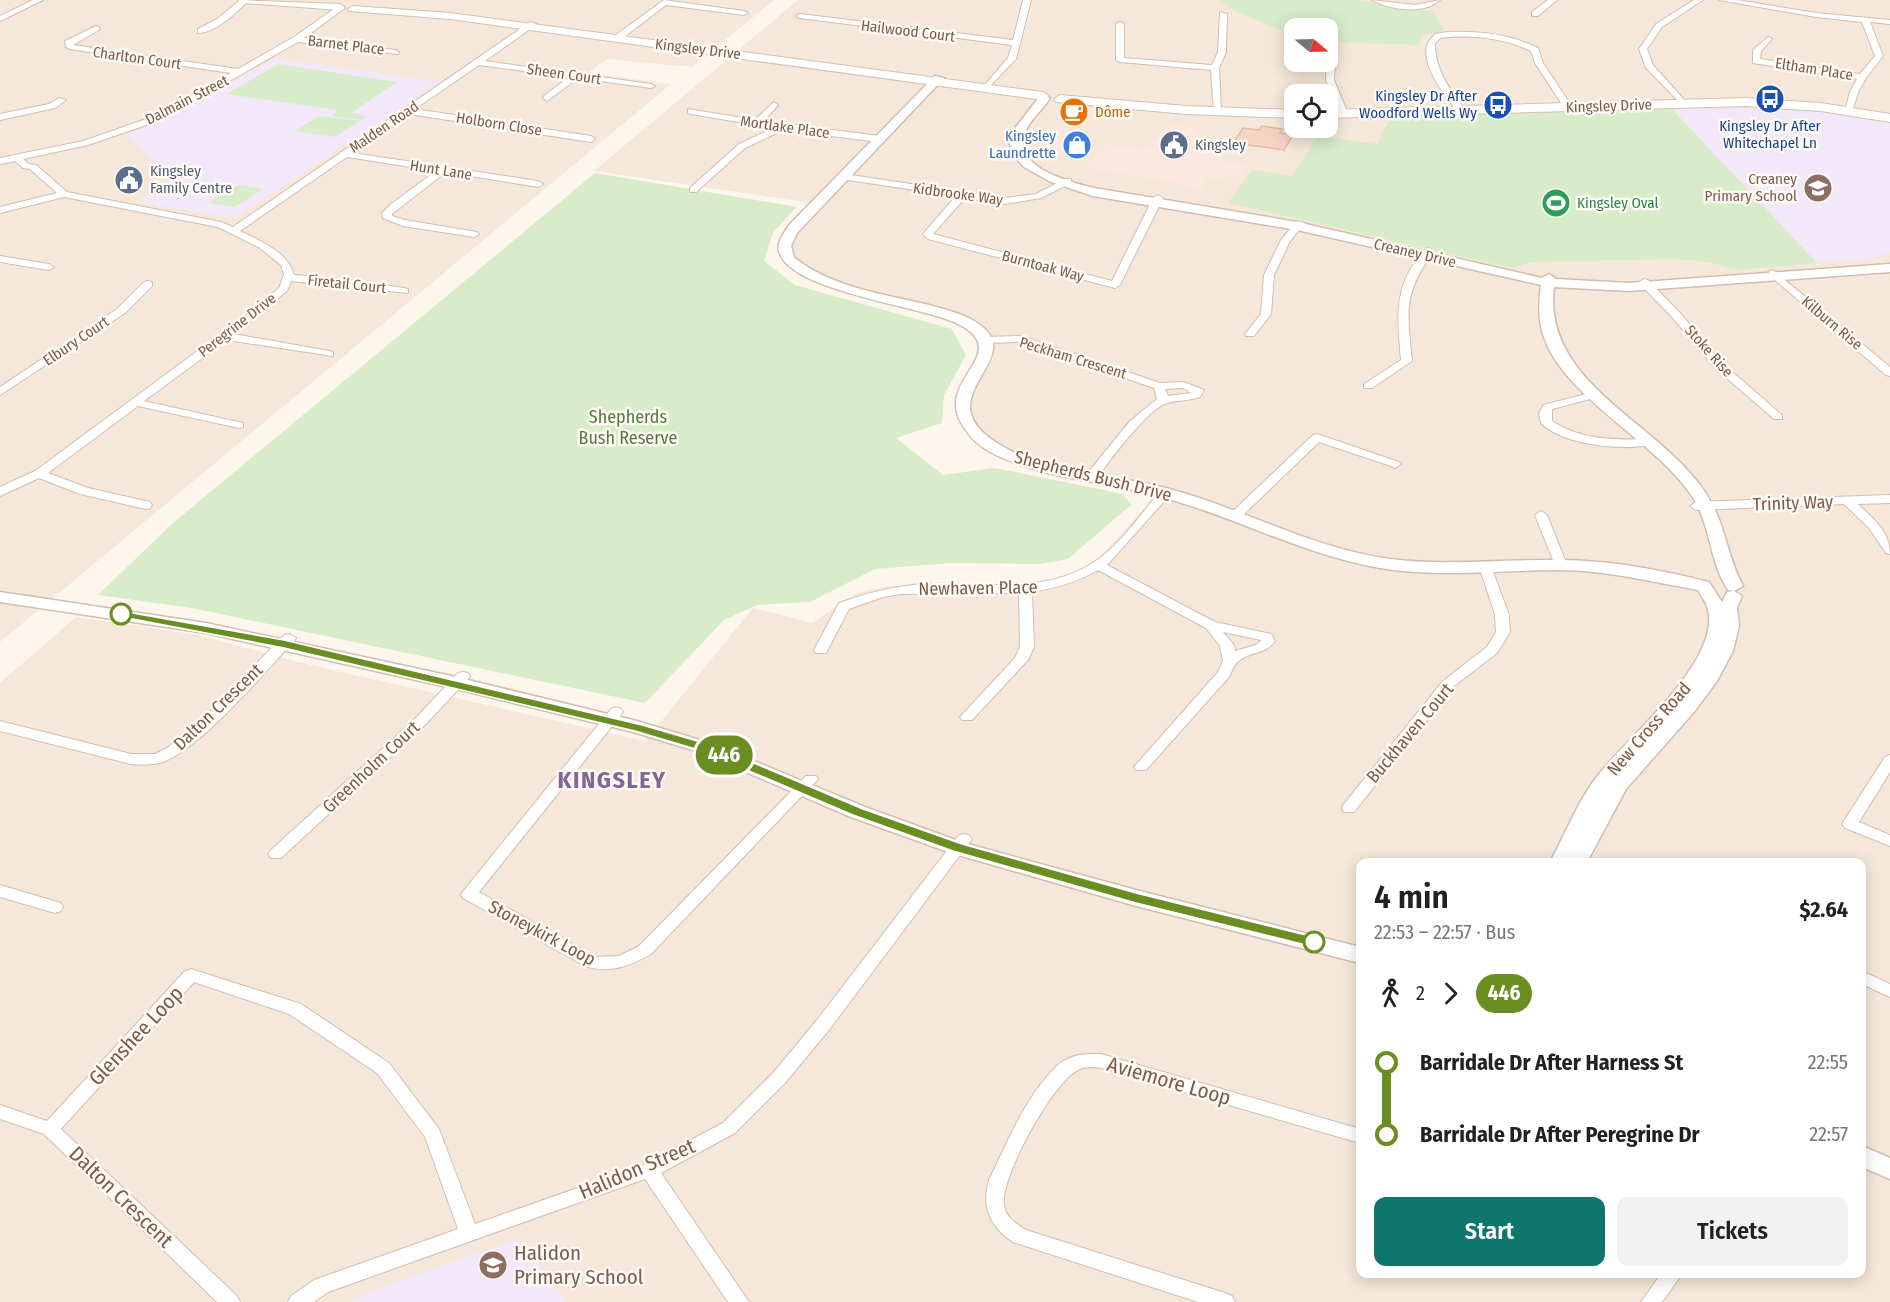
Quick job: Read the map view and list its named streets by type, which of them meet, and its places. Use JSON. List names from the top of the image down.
{
  "streets": {
    "main road": ["Kingsley Drive"],
    "street": [
      "Hailwood Court",
      "Barnet Place",
      "Charlton Court",
      "Eltham Place",
      "Sheen Court",
      "Dalmain Street",
      "Holborn Close",
      "Malden Road",
      "Mortlake Place",
      "Hunt Lane",
      "Kidbrooke Way",
      "Creaney Drive",
      "Burntoak Way",
      "Firetail Court",
      "Kilburn Rise",
      "Peregrine Drive",
      "Elbury Court",
      "Stoke Rise",
      "Peckham Crescent",
      "Shepherds Bush Drive",
      "Trinity Way",
      "Newhaven Place",
      "Dalton Crescent",
      "New Cross Road",
      "Buckhaven Court",
      "Greenholm Court",
      "Stoneykirk Loop",
      "Glenshee Loop",
      "Aviemore Loop",
      "Halidon Street"
    ]
  },
  "crossings": [
    ["Barnet Place", "Dalmain Street"],
    ["Kingsley Drive", "Dalmain Street"],
    ["Kingsley Drive", "Malden Road"],
    ["Kingsley Drive", "Creaney Drive"],
    ["Charlton Court", "Dalmain Street"],
    ["Sheen Court", "Malden Road"],
    ["Holborn Close", "Malden Road"],
    ["Malden Road", "Hunt Lane"],
    ["Malden Road", "Peregrine Drive"],
    ["Kidbrooke Way", "Creaney Drive"],
    ["Kidbrooke Way", "Burntoak Way"],
    ["Creaney Drive", "Burntoak Way"],
    ["Creaney Drive", "Kilburn Rise"],
    ["Creaney Drive", "Stoke Rise"],
    ["Creaney Drive", "New Cross Road"],
    ["Firetail Court", "Peregrine Drive"],
    ["Peckham Crescent", "Shepherds Bush Drive"],
    ["Shepherds Bush Drive", "Newhaven Place"],
    ["Shepherds Bush Drive", "New Cross Road"],
    ["Shepherds Bush Drive", "Buckhaven Court"],
    ["Trinity Way", "New Cross Road"],
    ["Dalton Crescent", "Glenshee Loop"],
    ["Glenshee Loop", "Halidon Street"]
  ],
  "districts": ["KINGSLEY"],
  "parks": ["Shepherds Bush Reserve"],
  "places": {
    "bus stop": ["Kingsley Dr After Whitechapel Ln", "Kingsley Dr After Woodford Wells Wy"],
    "cafe": ["Dôme"],
    "shop": ["Kingsley Laundrette"],
    "public building": ["Kingsley", "Kingsley Family Centre"],
    "school or university": ["Creaney Primary School", "Halidon Primary School"],
    "sports": ["Kingsley Oval"]
  },
  "lines": ["bus line 446"],
  "north": "right",
  "page": {
    "on_map": "446",
    "heading": ["4 min", "22:53 – 22:57 · Bus", "$2.64"],
    "legs": ["2", "446"],
    "list": [
      {
        "name": "Barridale Dr After Harness St",
        "value": "22:55"
      },
      {
        "name": "Barridale Dr After Peregrine Dr",
        "value": "22:57"
      }
    ],
    "buttons": ["Start", "Tickets"]
  }
}
